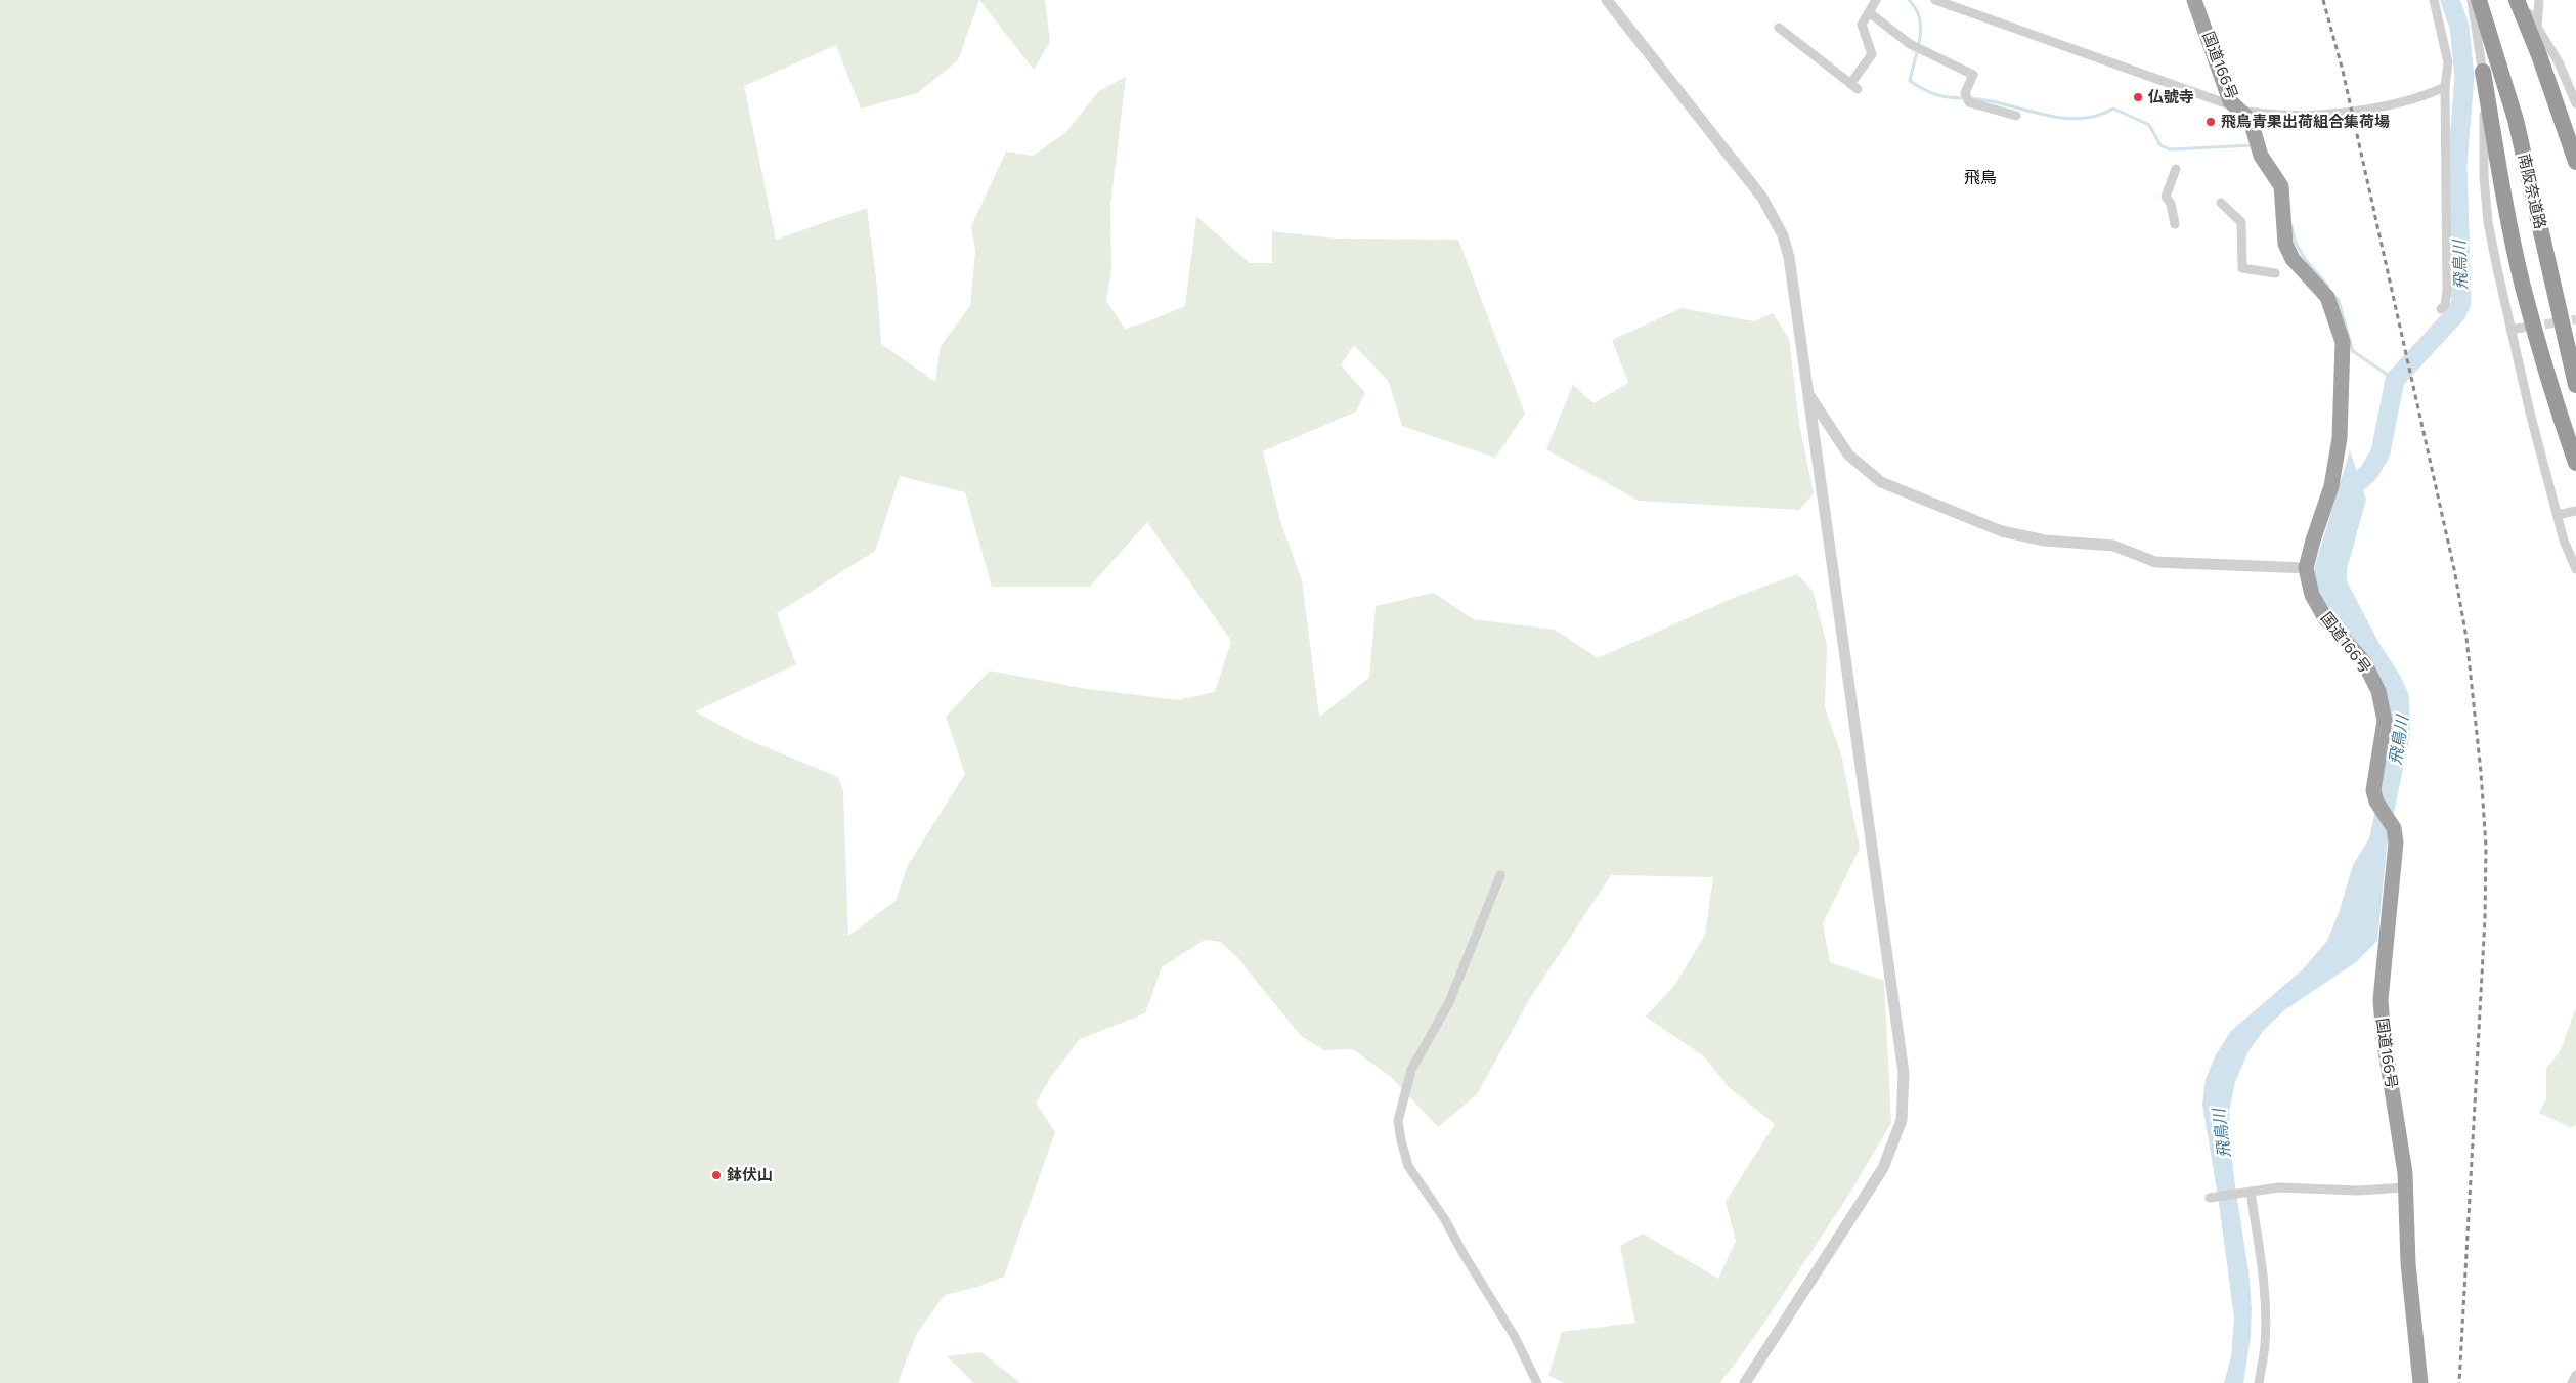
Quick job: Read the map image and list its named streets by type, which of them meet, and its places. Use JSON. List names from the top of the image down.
{
  "streets": {
    "highway": ["国道166号", "南阪奈道路"]
  },
  "districts": ["飛鳥"],
  "water": ["飛鳥川"],
  "places": ["仏號寺", "飛鳥青果出荷組合集荷場", "鉢伏山"]
}
